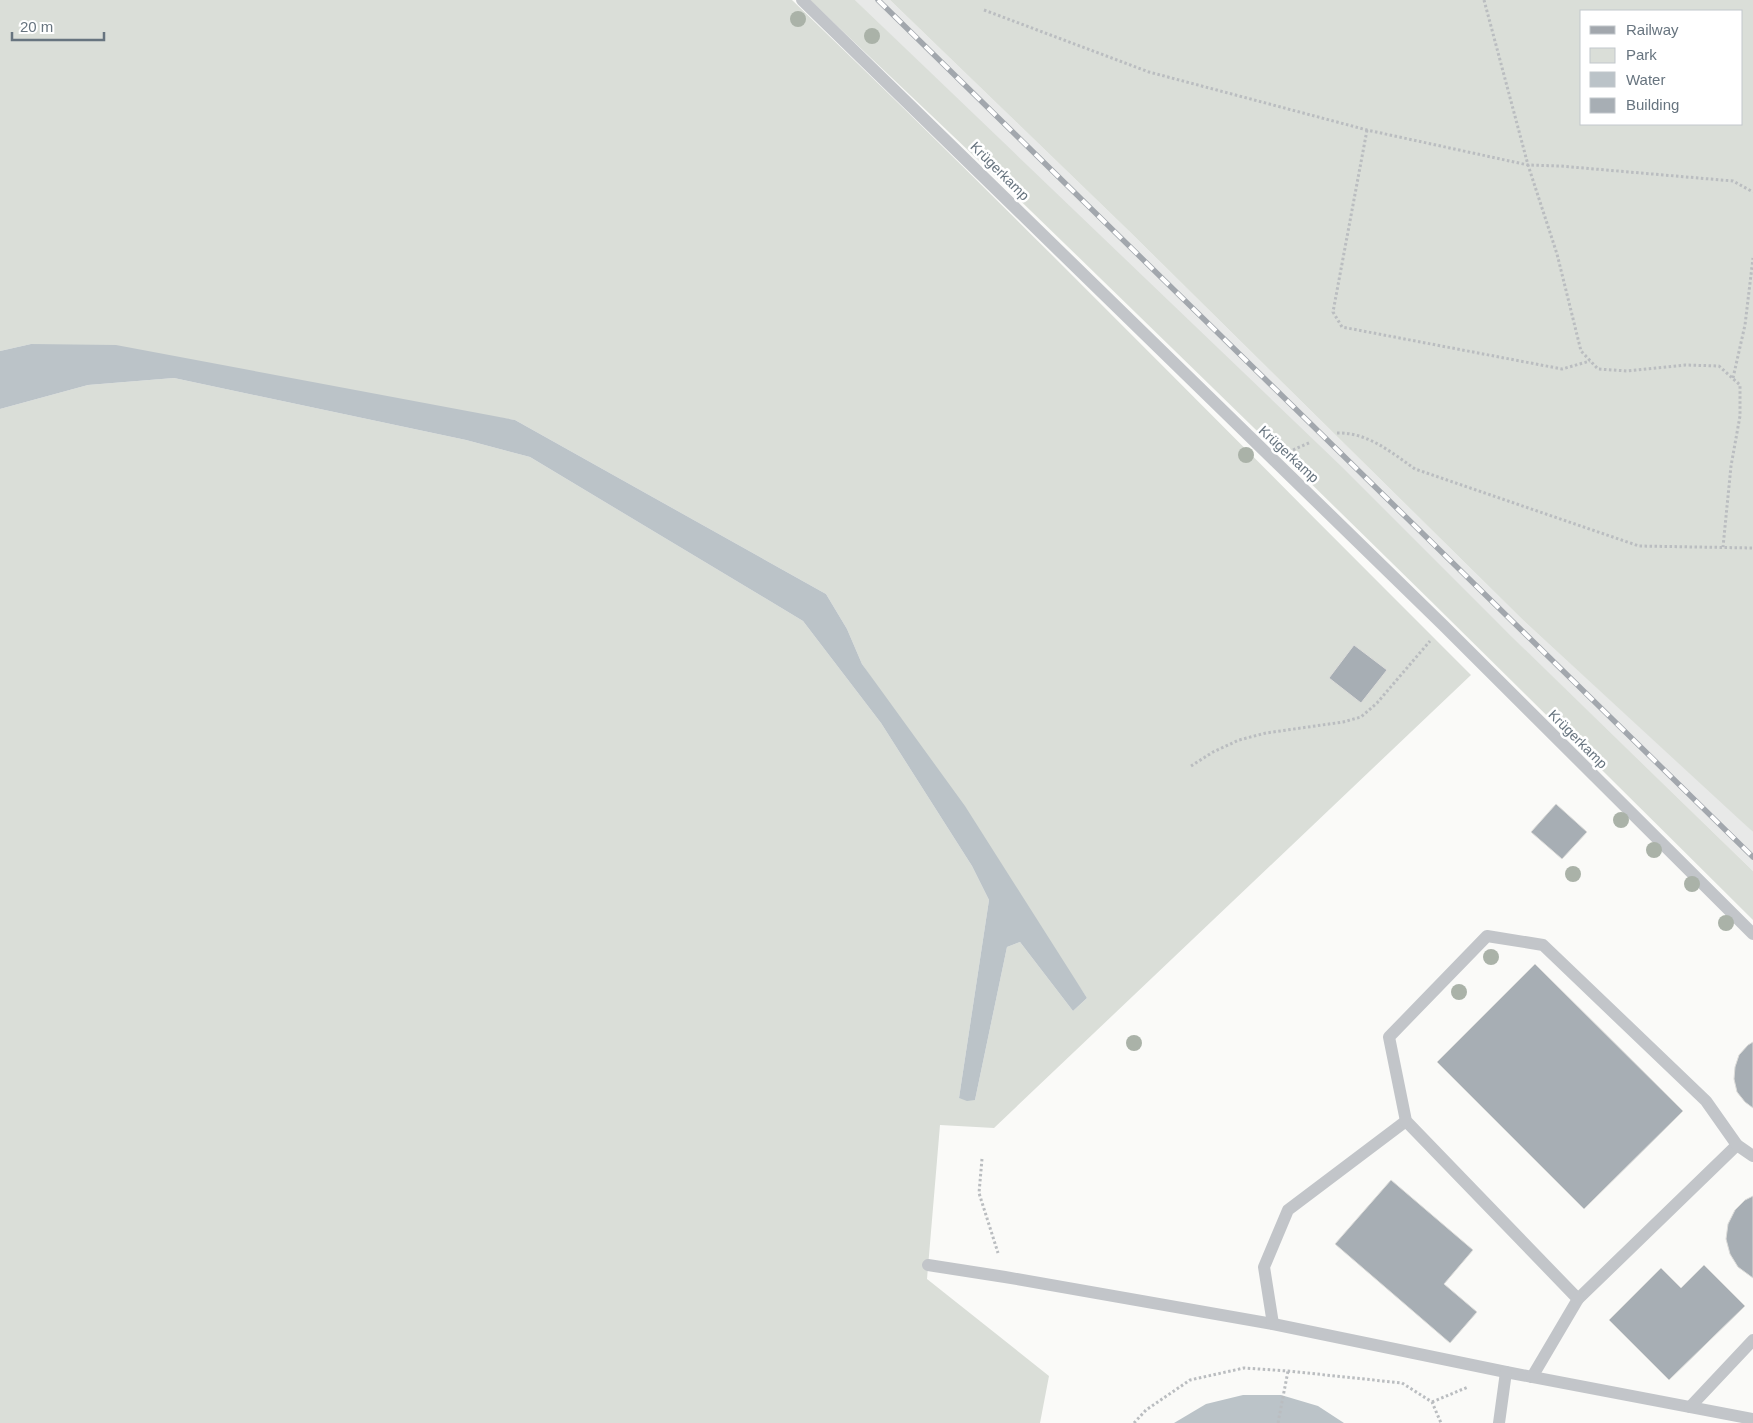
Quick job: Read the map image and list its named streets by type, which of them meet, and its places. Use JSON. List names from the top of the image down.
{
  "streets": {
    "lane": ["Krügerkamp"]
  },
  "legend": [
    "Railway",
    "Park",
    "Water",
    "Building"
  ],
  "scale_bar": "20 m"
}
